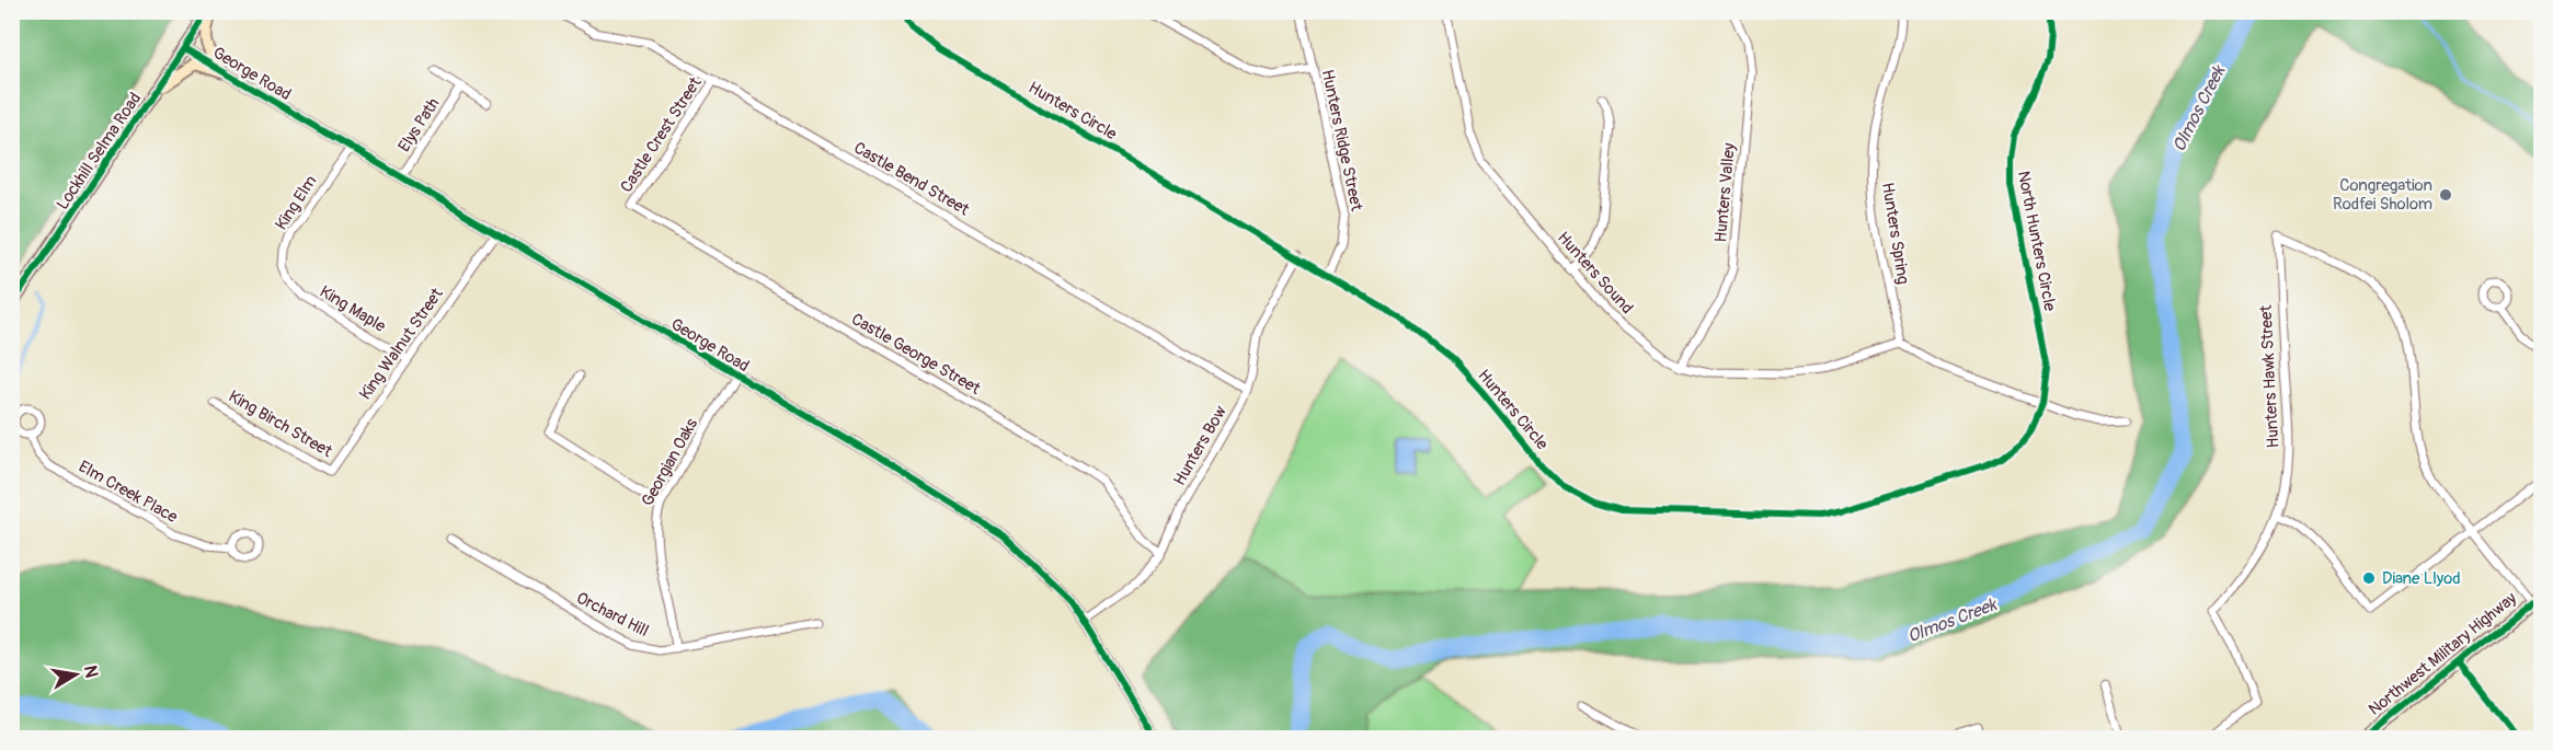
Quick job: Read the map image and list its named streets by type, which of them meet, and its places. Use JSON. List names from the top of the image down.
{
  "streets": {
    "main road": ["Lockhill Selma Road", "Northwest Military Highway"],
    "street": [
      "George Road",
      "Hunters Circle",
      "Elys Path",
      "Castle Crest Street",
      "Hunters Ridge Street",
      "Castle Bend Street",
      "Hunters Valley",
      "King Elm",
      "Hunters Spring",
      "North Hunters Circle",
      "Hunters Sound",
      "King Maple",
      "King Walnut Street",
      "Castle George Street",
      "Hunters Hawk Street",
      "King Birch Street",
      "Hunters Bow",
      "Georgian Oaks",
      "Elm Creek Place",
      "Orchard Hill"
    ]
  },
  "crossings": [
    ["George Road", "Elys Path"],
    ["George Road", "Lockhill Selma Road"],
    ["George Road", "King Elm"],
    ["George Road", "King Walnut Street"],
    ["George Road", "Hunters Bow"],
    ["George Road", "Georgian Oaks"],
    ["Hunters Circle", "Hunters Ridge Street"],
    ["Hunters Circle", "North Hunters Circle"],
    ["Hunters Circle", "Hunters Bow"],
    ["Castle Crest Street", "Castle Bend Street"],
    ["Castle Crest Street", "Castle George Street"],
    ["Castle Bend Street", "Hunters Bow"],
    ["Hunters Valley", "Hunters Sound"],
    ["King Elm", "King Maple"],
    ["Hunters Spring", "Hunters Sound"],
    ["King Maple", "King Walnut Street"],
    ["King Walnut Street", "King Birch Street"],
    ["Castle George Street", "Hunters Bow"],
    ["Georgian Oaks", "Orchard Hill"]
  ],
  "water": ["Olmos Creek"],
  "places": ["Congregation Rodfei Sholom", "Diane Llyod"],
  "north": "right"
}
